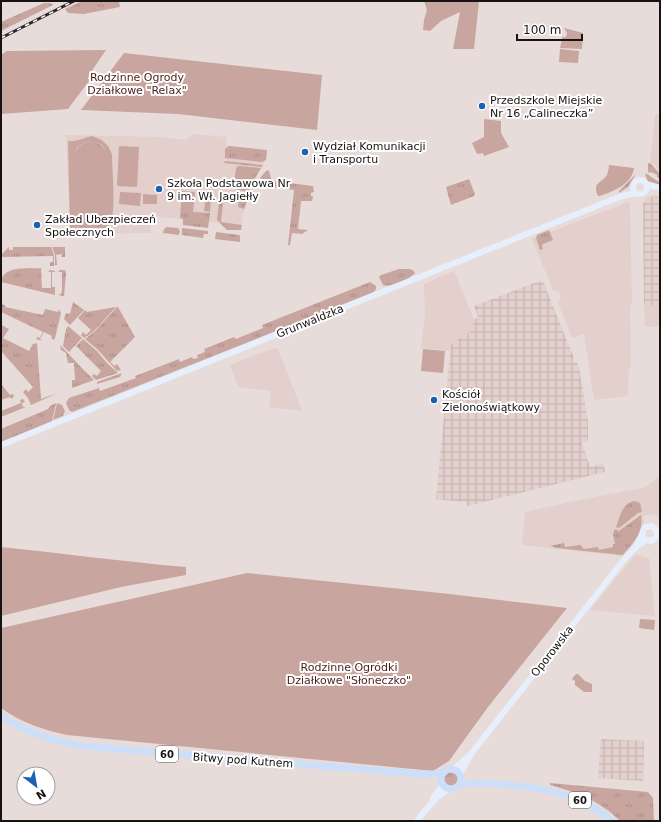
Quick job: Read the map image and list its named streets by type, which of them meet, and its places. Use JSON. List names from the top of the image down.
{
  "streets": {
    "main road": ["60", "Bitwy pod Kutnem"],
    "street": ["Grunwaldzka", "Oporowska"]
  },
  "crossings": [
    ["Oporowska", "60"],
    ["Oporowska", "Bitwy pod Kutnem"],
    ["60", "Bitwy pod Kutnem"]
  ],
  "parks": ["Rodzinne Ogrody Działkowe \"Relax\"", "Rodzinne Ogródki Działkowe \"Słoneczko\""],
  "places": [
    "Przedszkole Miejskie Nr 16 „Calineczka”",
    "Wydział Komunikacji i Transportu",
    "Szkoła Podstawowa Nr 9 im. Wł. Jagiełły",
    "Zakład Ubezpieczeń Społecznych",
    "Kościół Zielonoświątkowy"
  ],
  "scale_bar": "100 m",
  "north": "bottom right"
}
